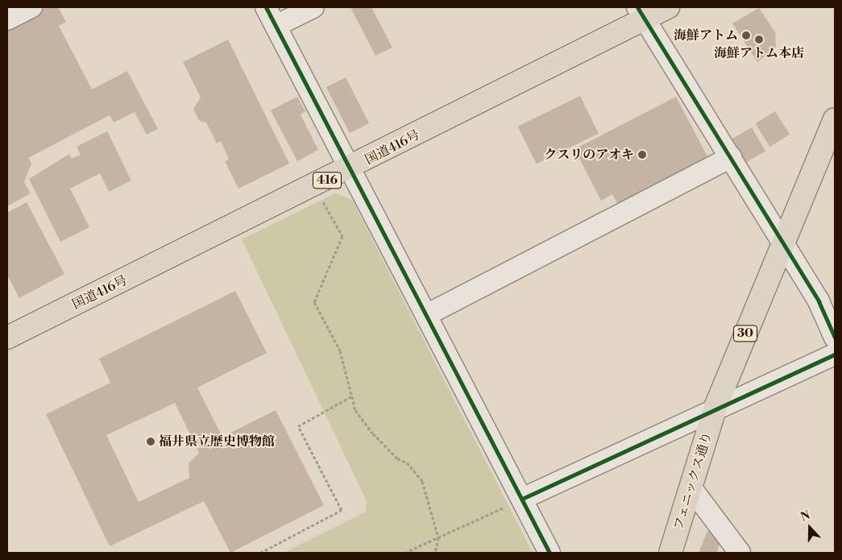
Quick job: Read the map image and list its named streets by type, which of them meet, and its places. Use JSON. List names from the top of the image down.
{
  "streets": {
    "main road": [
      "国道416号",
      "416",
      "30",
      "フェニックス通り"
    ]
  },
  "places": [
    "海鮮アトム",
    "海鮮アトム本店",
    "クスリのアオキ",
    "福井県立歴史博物館"
  ],
  "north": "top"
}
